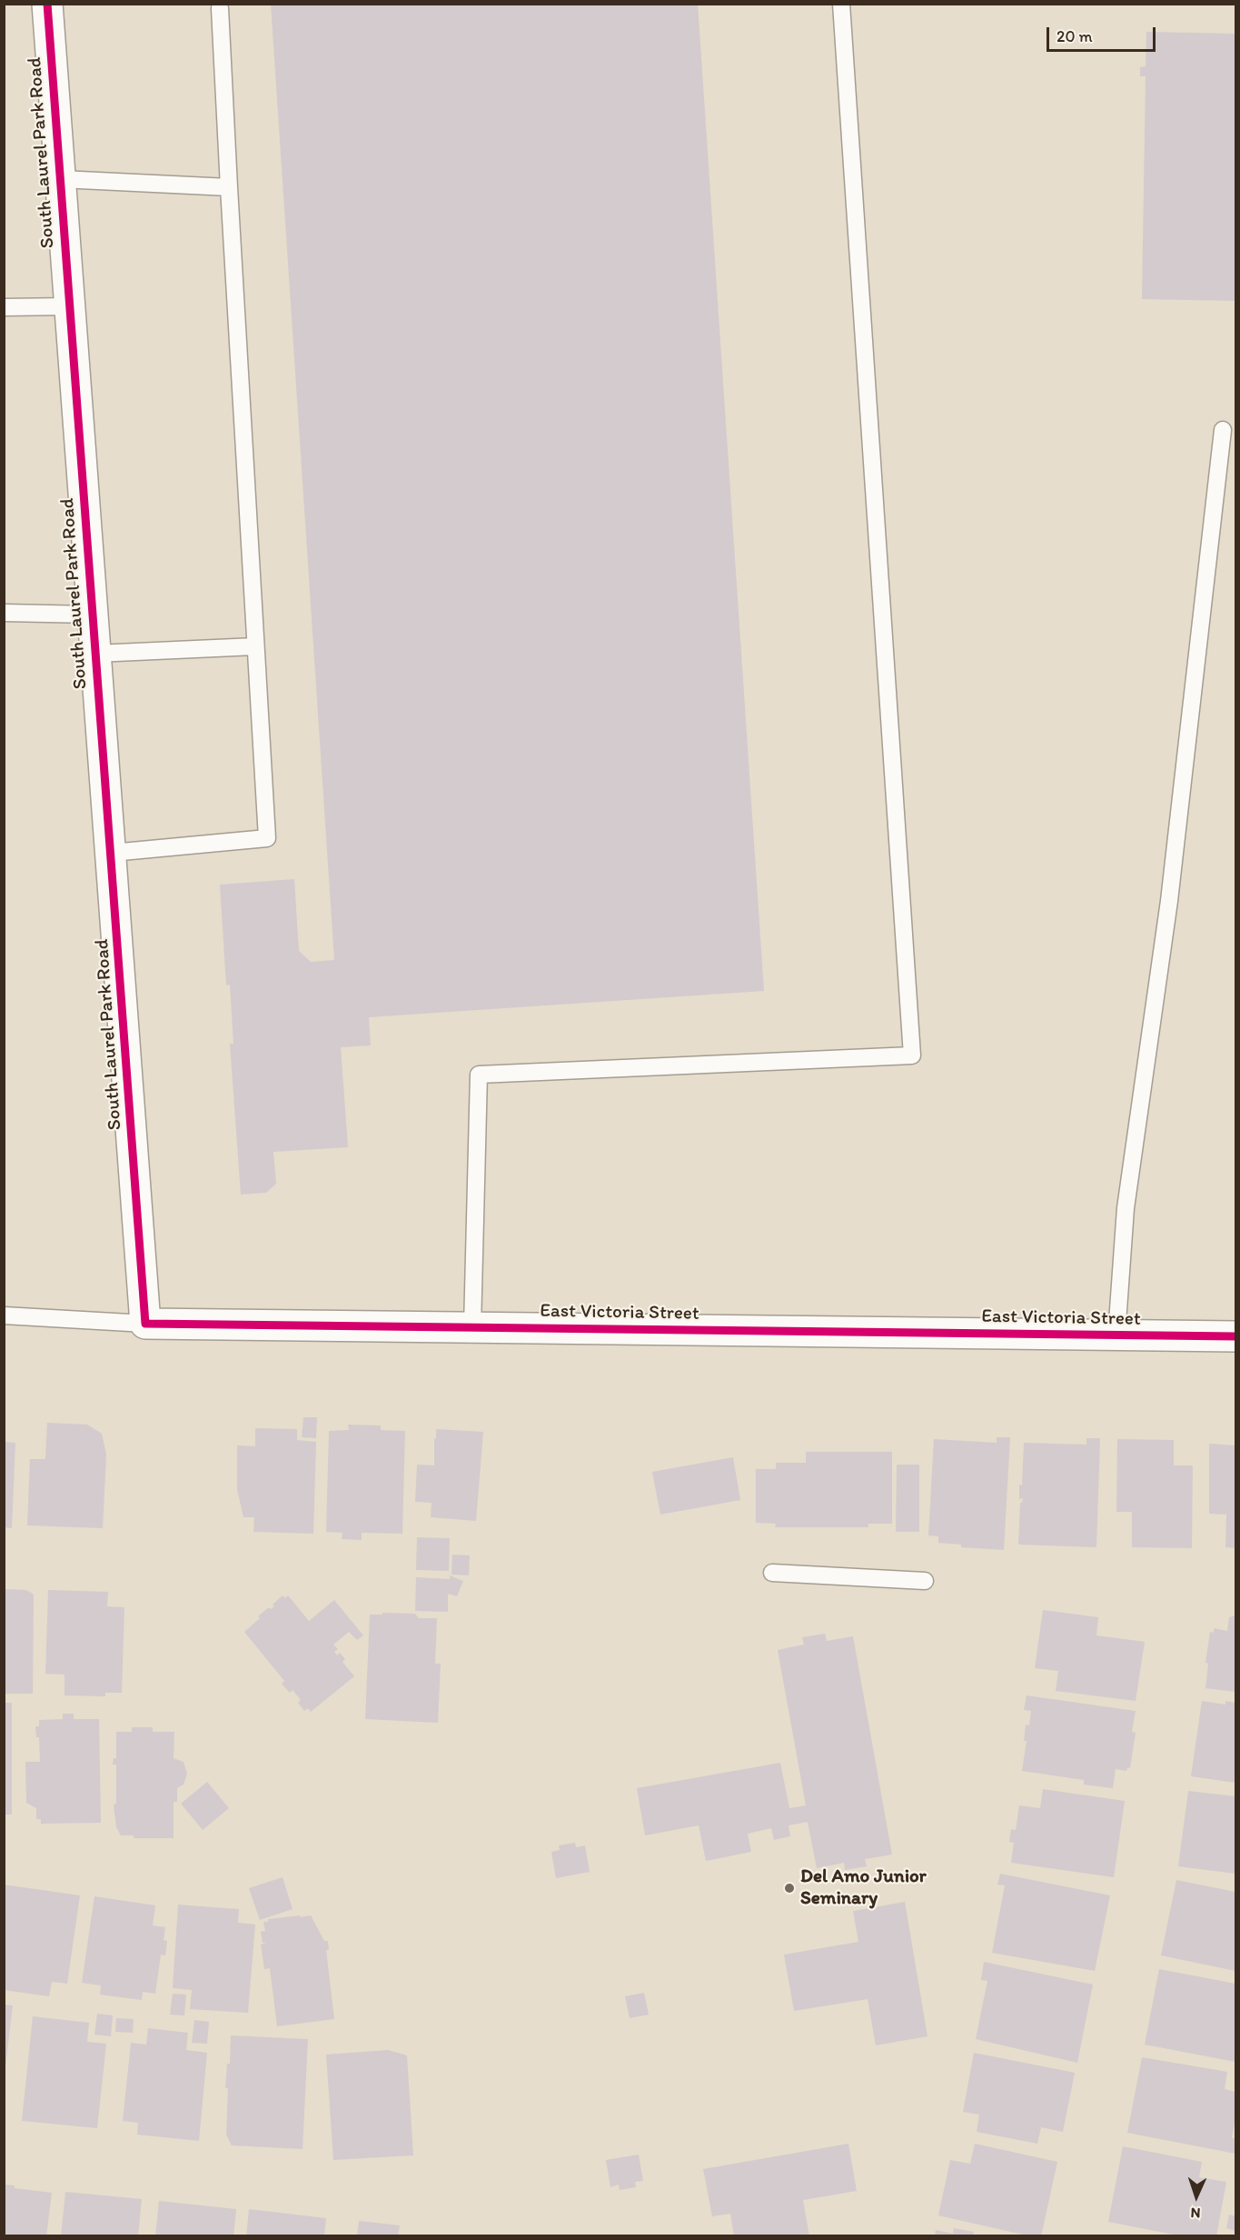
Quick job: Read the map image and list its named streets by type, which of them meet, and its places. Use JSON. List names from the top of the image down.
{
  "streets": {
    "street": ["South Laurel Park Road", "East Victoria Street"]
  },
  "crossings": [
    ["South Laurel Park Road", "East Victoria Street"]
  ],
  "places": ["Del Amo Junior Seminary"],
  "scale_bar": "20 m",
  "north": "bottom"
}
